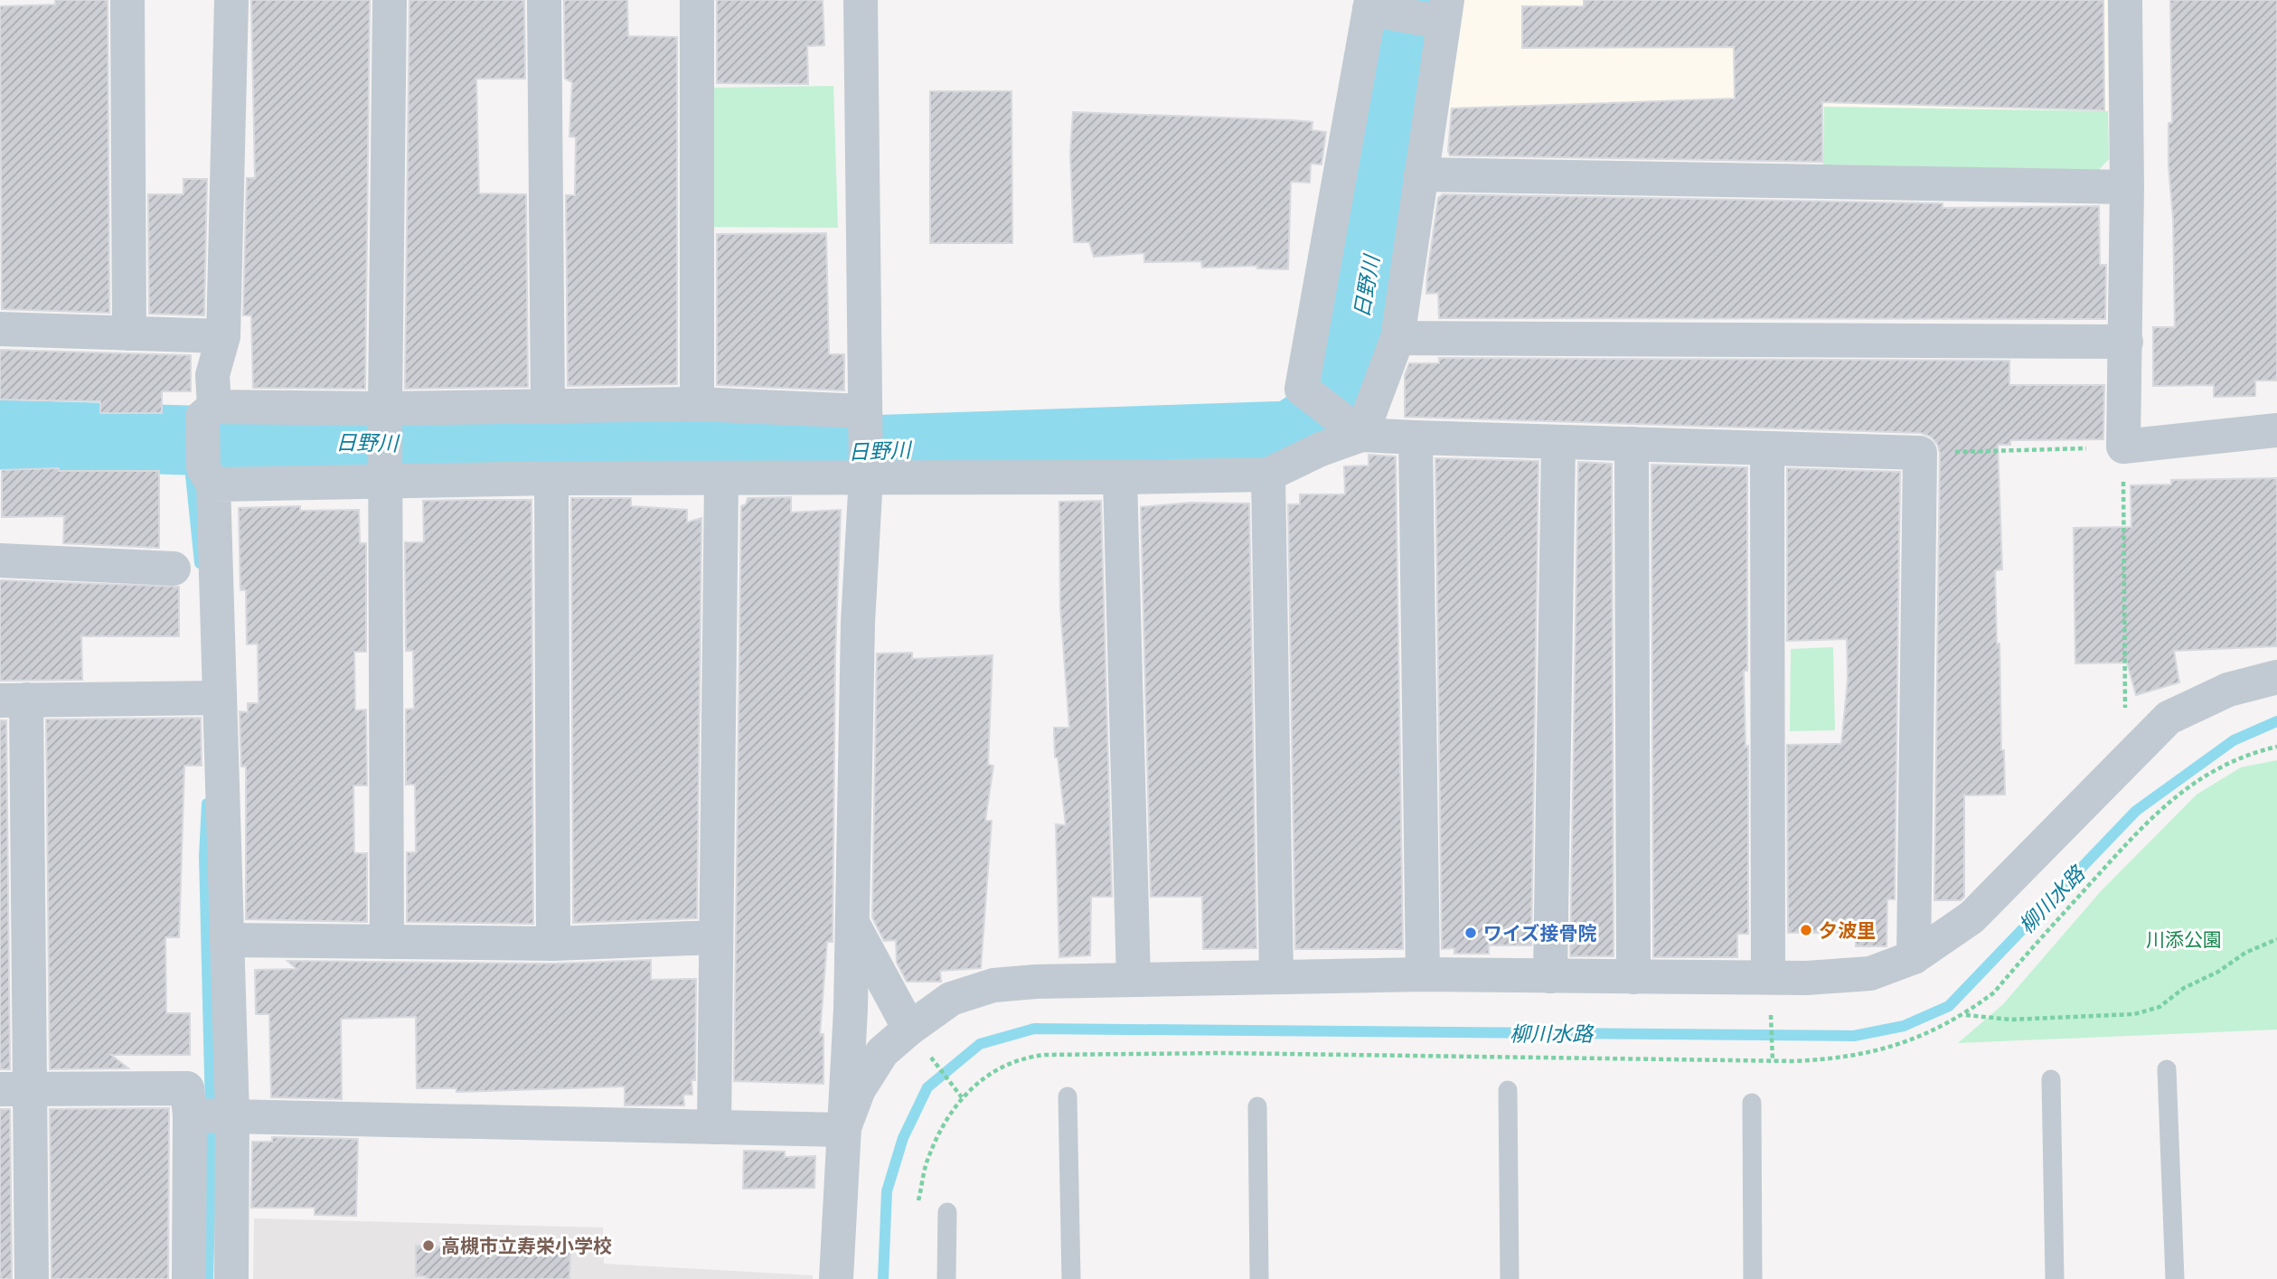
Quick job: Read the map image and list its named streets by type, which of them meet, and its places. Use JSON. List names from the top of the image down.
{
  "water": ["日野川", "柳川水路"],
  "parks": ["川添公園"],
  "places": ["夕波里", "ワイズ接骨院", "高槻市立寿栄小学校"]
}
